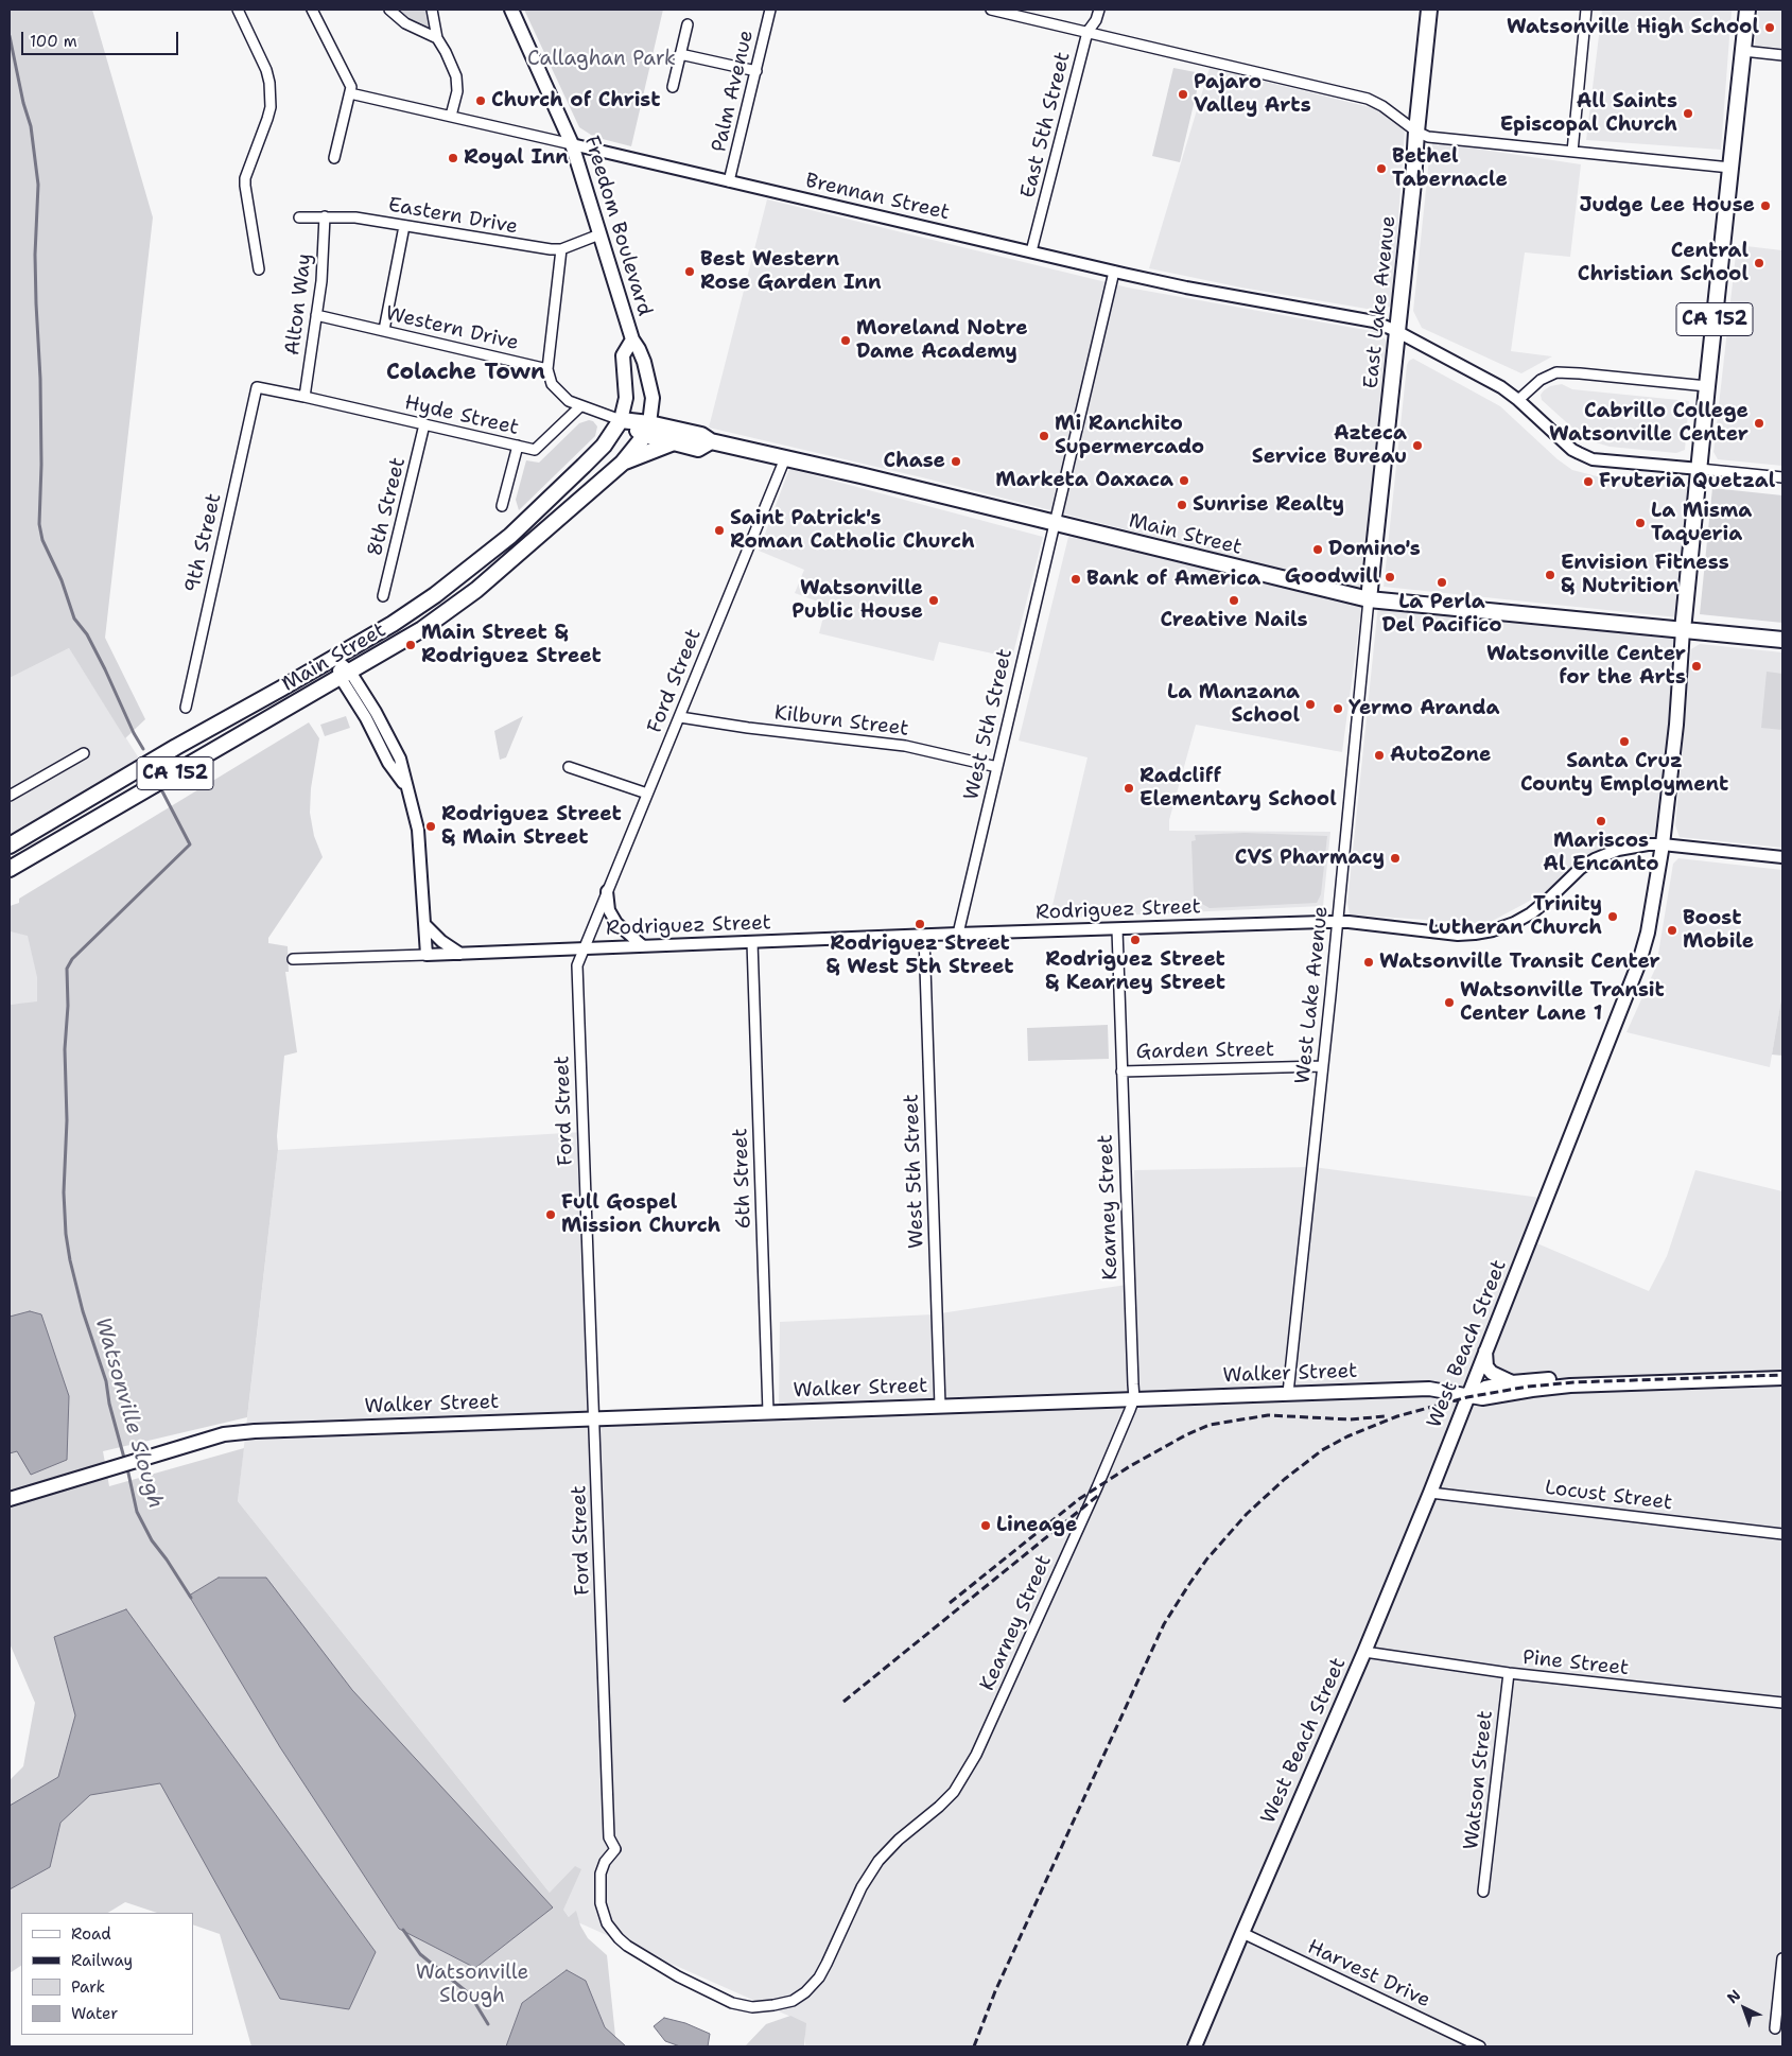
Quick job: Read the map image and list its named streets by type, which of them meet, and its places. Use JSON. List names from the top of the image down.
{
  "streets": {
    "main road": [
      "Freedom Boulevard",
      "East Lake Avenue",
      "CA 152",
      "Main Street",
      "West Beach Street",
      "Walker Street"
    ],
    "street": [
      "Palm Avenue",
      "East 5th Street",
      "Brennan Street",
      "Eastern Drive",
      "Alton Way",
      "Western Drive",
      "Hyde Street",
      "8th Street",
      "9th Street",
      "Ford Street",
      "Kilburn Street",
      "West 5th Street",
      "Rodriguez Street",
      "West Lake Avenue",
      "Garden Street",
      "6th Street",
      "Kearney Street",
      "Locust Street",
      "Pine Street",
      "Watson Street",
      "Harvest Drive"
    ]
  },
  "crossings": [
    ["Palm Avenue", "Brennan Street"],
    ["East 5th Street", "Brennan Street"],
    ["Brennan Street", "Freedom Boulevard"],
    ["Brennan Street", "East Lake Avenue"],
    ["Brennan Street", "CA 152"],
    ["Eastern Drive", "Freedom Boulevard"],
    ["Eastern Drive", "Alton Way"],
    ["Freedom Boulevard", "Main Street"],
    ["East Lake Avenue", "Main Street"],
    ["East Lake Avenue", "West Lake Avenue"],
    ["Alton Way", "Western Drive"],
    ["Alton Way", "Hyde Street"],
    ["CA 152", "Main Street"],
    ["CA 152", "West Beach Street"],
    ["Hyde Street", "8th Street"],
    ["Hyde Street", "9th Street"],
    ["Main Street", "Ford Street"],
    ["Main Street", "West 5th Street"],
    ["Main Street", "West Lake Avenue"],
    ["Main Street", "West Beach Street"],
    ["Ford Street", "Kilburn Street"],
    ["Ford Street", "Rodriguez Street"],
    ["Ford Street", "Kearney Street"],
    ["Ford Street", "Walker Street"],
    ["Kilburn Street", "West 5th Street"],
    ["West 5th Street", "Rodriguez Street"],
    ["West 5th Street", "Walker Street"],
    ["Rodriguez Street", "West Lake Avenue"],
    ["Rodriguez Street", "6th Street"],
    ["Rodriguez Street", "Kearney Street"],
    ["Rodriguez Street", "West Beach Street"],
    ["West Lake Avenue", "Garden Street"],
    ["West Lake Avenue", "Walker Street"],
    ["Garden Street", "Kearney Street"],
    ["6th Street", "Walker Street"],
    ["Kearney Street", "Walker Street"],
    ["West Beach Street", "Walker Street"],
    ["West Beach Street", "Locust Street"],
    ["West Beach Street", "Pine Street"],
    ["West Beach Street", "Harvest Drive"],
    ["Pine Street", "Watson Street"]
  ],
  "districts": ["Colache Town"],
  "water": ["Watsonville Slough"],
  "parks": ["Callaghan Park", "Watsonville Slough"],
  "places": [
    "Watsonville High School",
    "Pajaro Valley Arts",
    "Church of Christ",
    "All Saints Episcopal Church",
    "Royal Inn",
    "Bethel Tabernacle",
    "Judge Lee House",
    "Central Christian School",
    "Best Western Rose Garden Inn",
    "Moreland Notre Dame Academy",
    "Cabrillo College Watsonville Center",
    "Mi Ranchito Supermercado",
    "Azteca Service Bureau",
    "Chase",
    "Marketa Oaxaca",
    "Fruteria Quetzal",
    "Sunrise Realty",
    "La Misma Taqueria",
    "Saint Patrick's Roman Catholic Church",
    "Domino's",
    "Envision Fitness & Nutrition",
    "Goodwill",
    "Bank of America",
    "La Perla Del Pacifico",
    "Watsonville Public House",
    "Creative Nails",
    "Main Street & Rodriguez Street",
    "Watsonville Center for the Arts",
    "La Manzana School",
    "Yermo Aranda",
    "Santa Cruz County Employment",
    "AutoZone",
    "Radcliff Elementary School",
    "Mariscos Al Encanto",
    "Rodriguez Street & Main Street",
    "CVS Pharmacy",
    "Trinity Lutheran Church",
    "Rodriguez Street & West 5th Street",
    "Boost Mobile",
    "Rodriguez Street & Kearney Street",
    "Watsonville Transit Center",
    "Watsonville Transit Center Lane 1",
    "Full Gospel Mission Church",
    "Lineage"
  ],
  "legend": [
    "Road",
    "Railway",
    "Park",
    "Water"
  ],
  "scale_bar": "100 m",
  "north": "top left"
}
